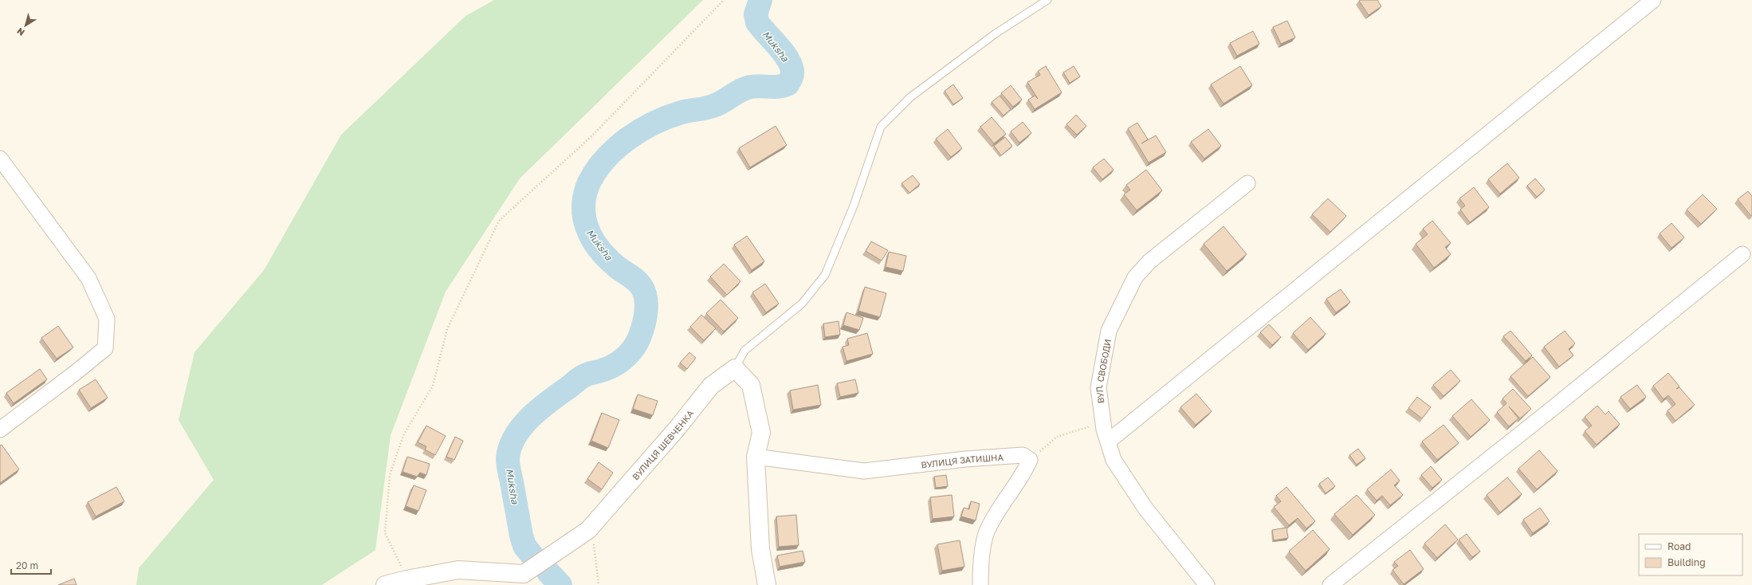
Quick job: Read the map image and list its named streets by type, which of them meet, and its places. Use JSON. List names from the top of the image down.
{
  "streets": {
    "street": ["ВУЛ. СВОБОДИ", "ВУЛИЦЯ ШЕВЧЕНКА", "ВУЛИЦЯ ЗАТИШНА"]
  },
  "water": ["Muksha"],
  "legend": ["Road", "Building"],
  "scale_bar": "20 m",
  "north": "bottom left"
}
